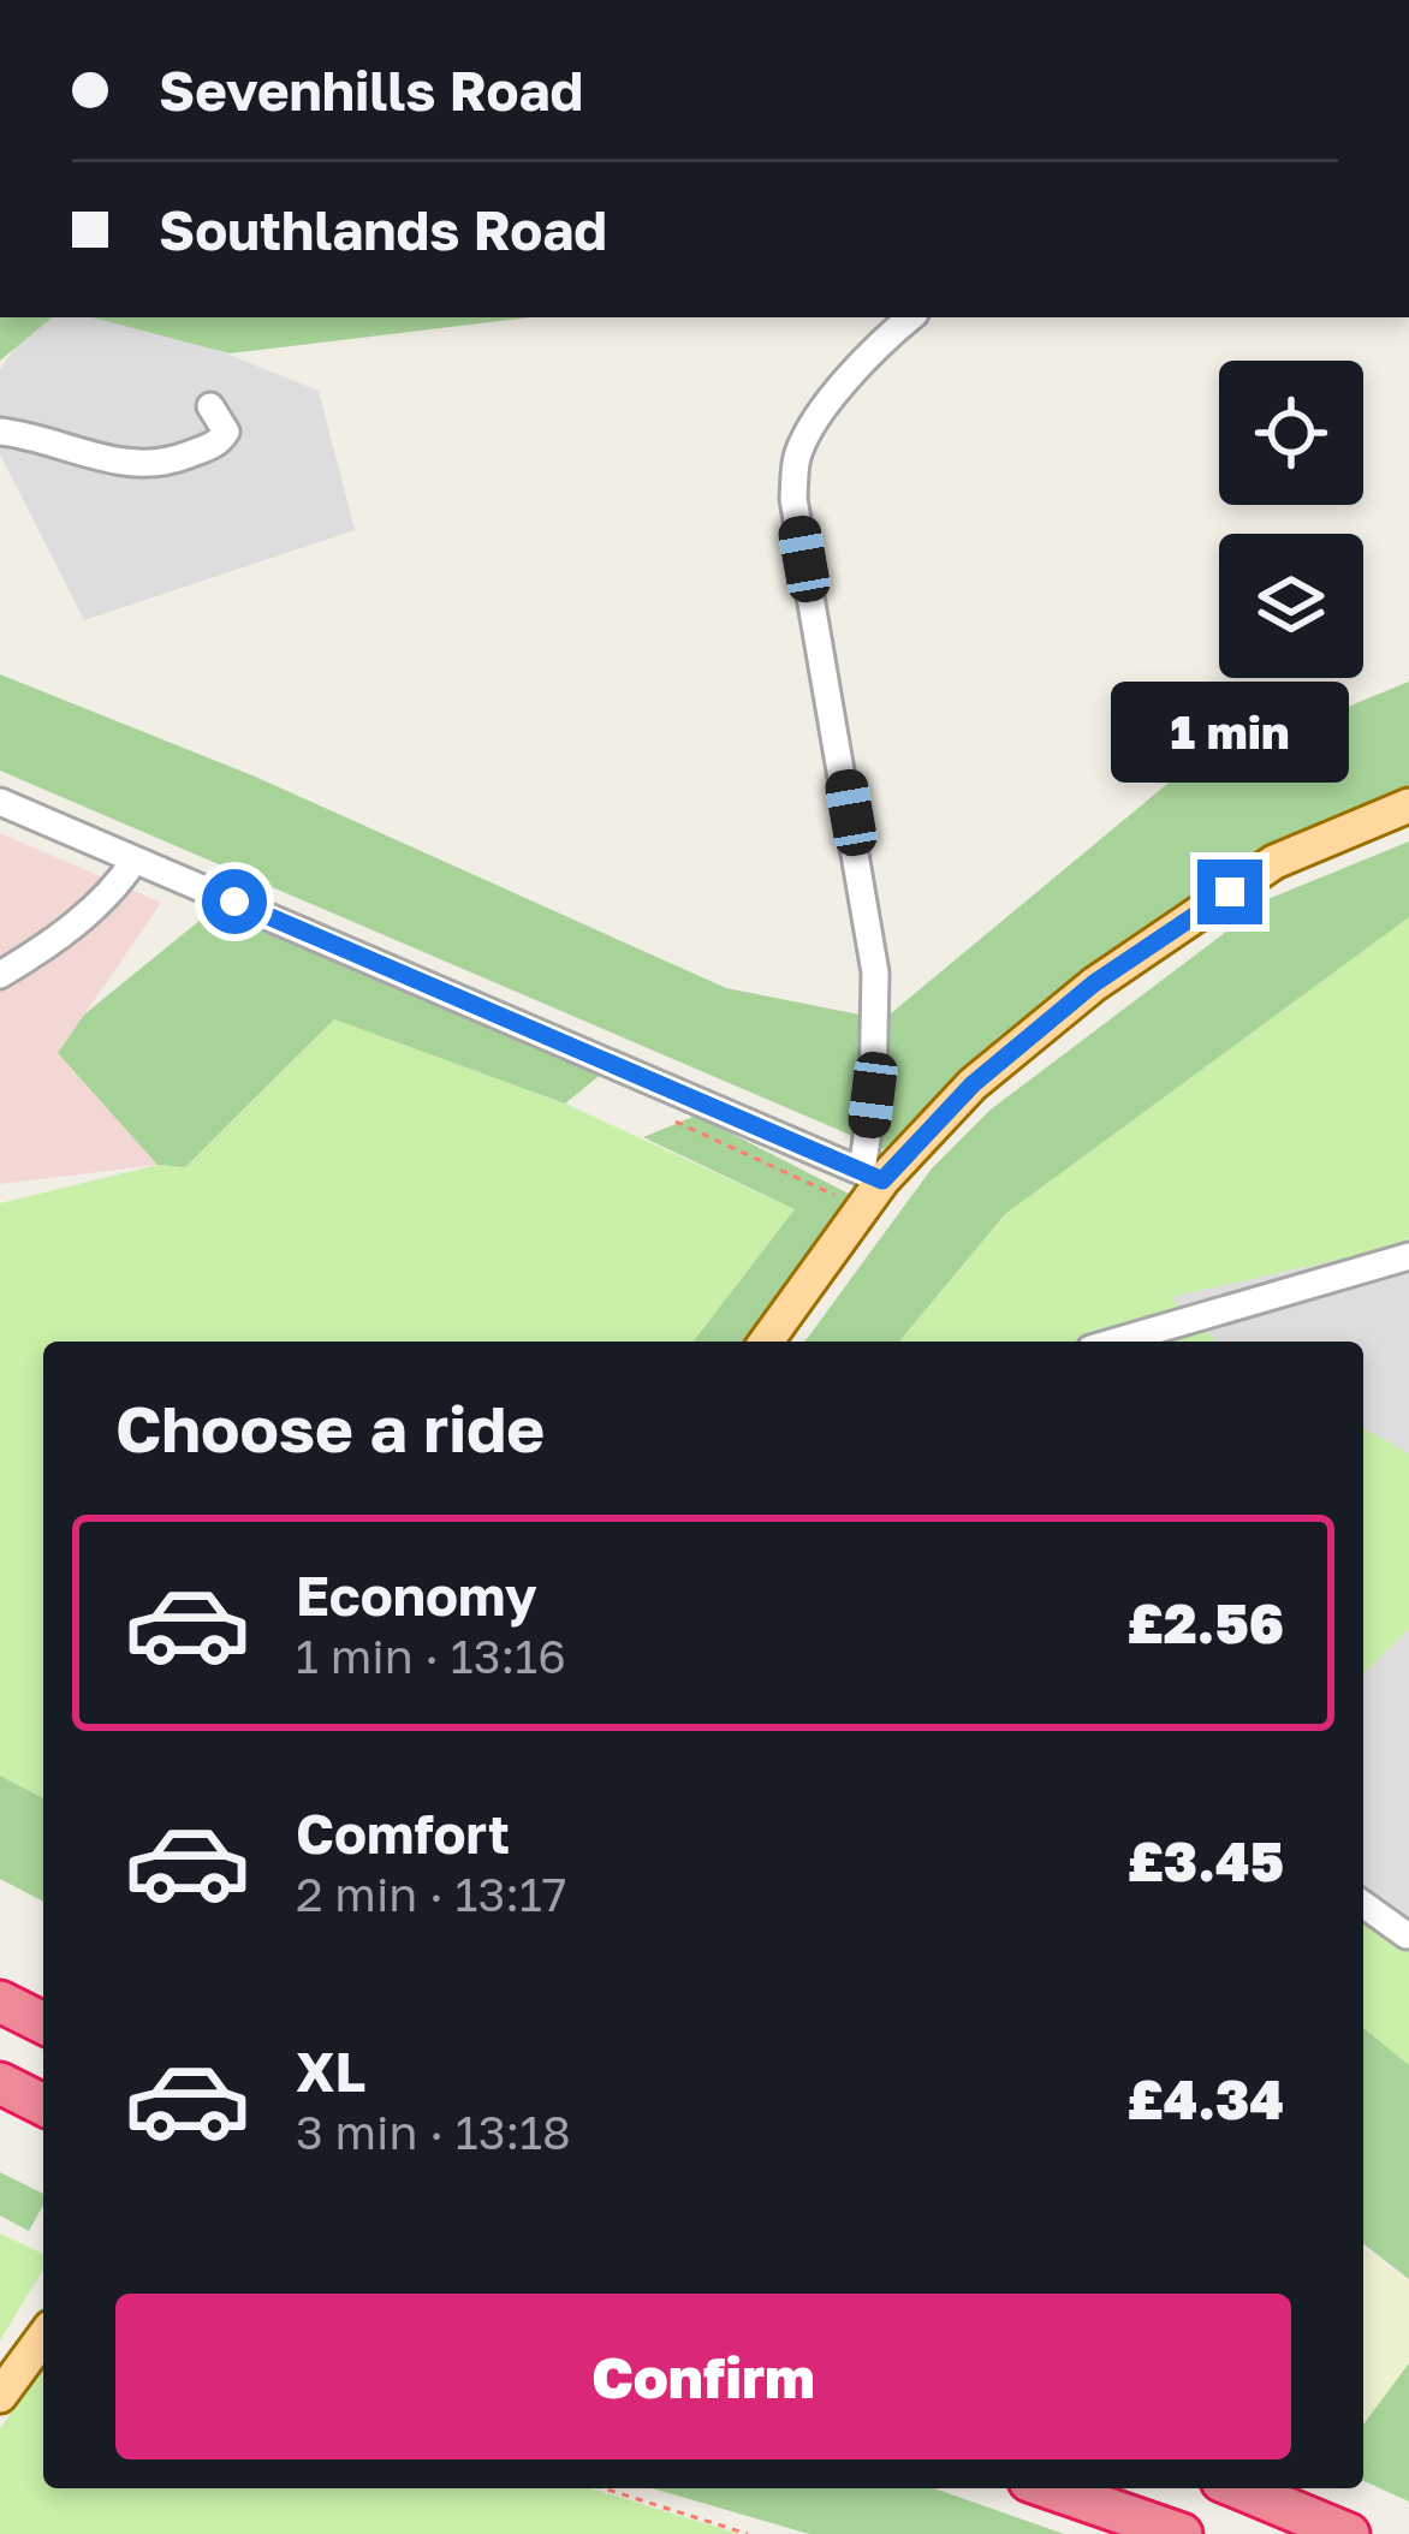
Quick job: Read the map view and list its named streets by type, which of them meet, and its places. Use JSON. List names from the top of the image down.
{
  "page": {
    "banner": ["Sevenhills Road", "Southlands Road"],
    "bubble": "1 min",
    "heading": "Choose a ride",
    "list": [
      {
        "name": "Economy",
        "note": "1 min · 13:16",
        "value": "£2.56"
      },
      {
        "name": "Comfort",
        "note": "2 min · 13:17",
        "value": "£3.45"
      },
      {
        "name": "XL",
        "note": "3 min · 13:18",
        "value": "£4.34"
      }
    ],
    "buttons": "Confirm"
  }
}
